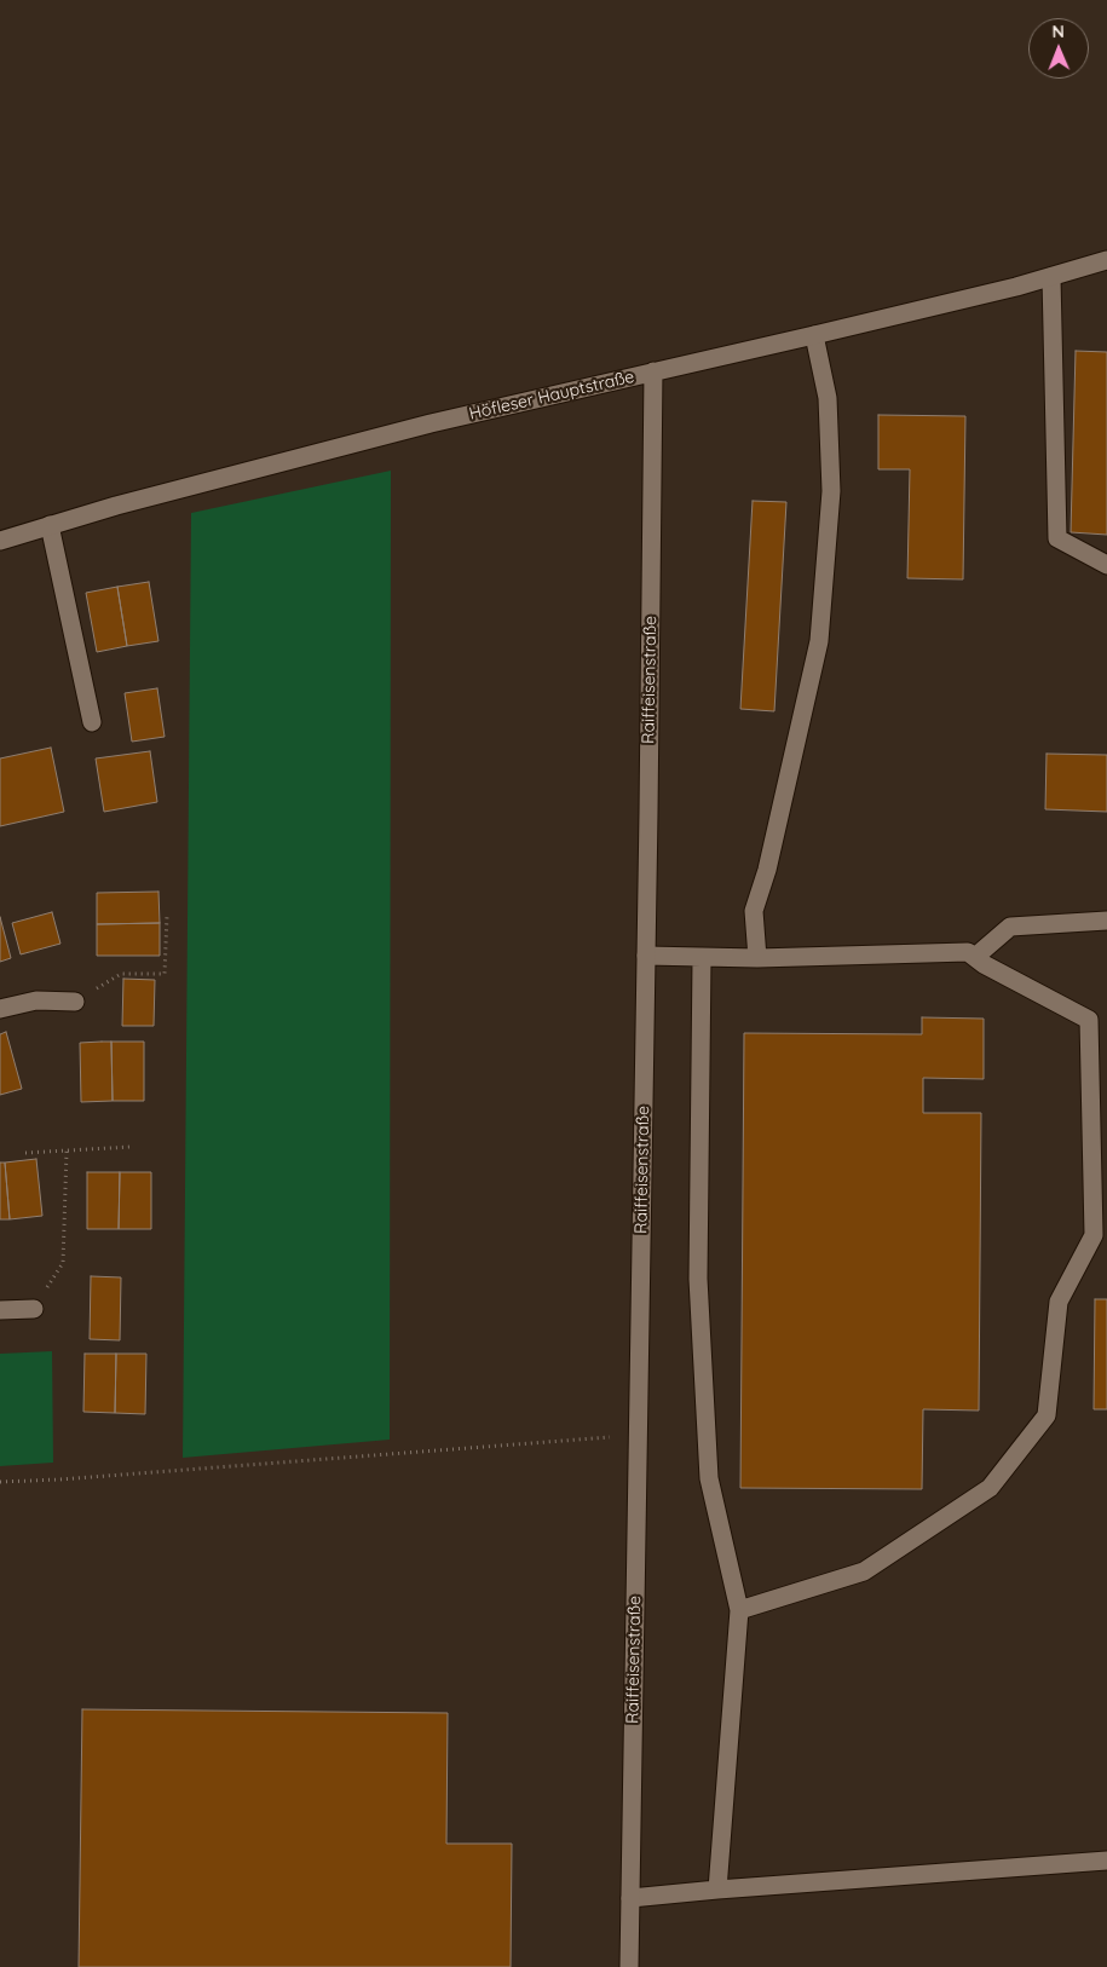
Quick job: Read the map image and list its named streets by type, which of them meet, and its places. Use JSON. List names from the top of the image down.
{
  "streets": {
    "street": ["Höfleser Hauptstraße", "Raiffeisenstraße"]
  },
  "crossings": [
    ["Höfleser Hauptstraße", "Raiffeisenstraße"]
  ],
  "north": "top"
}
